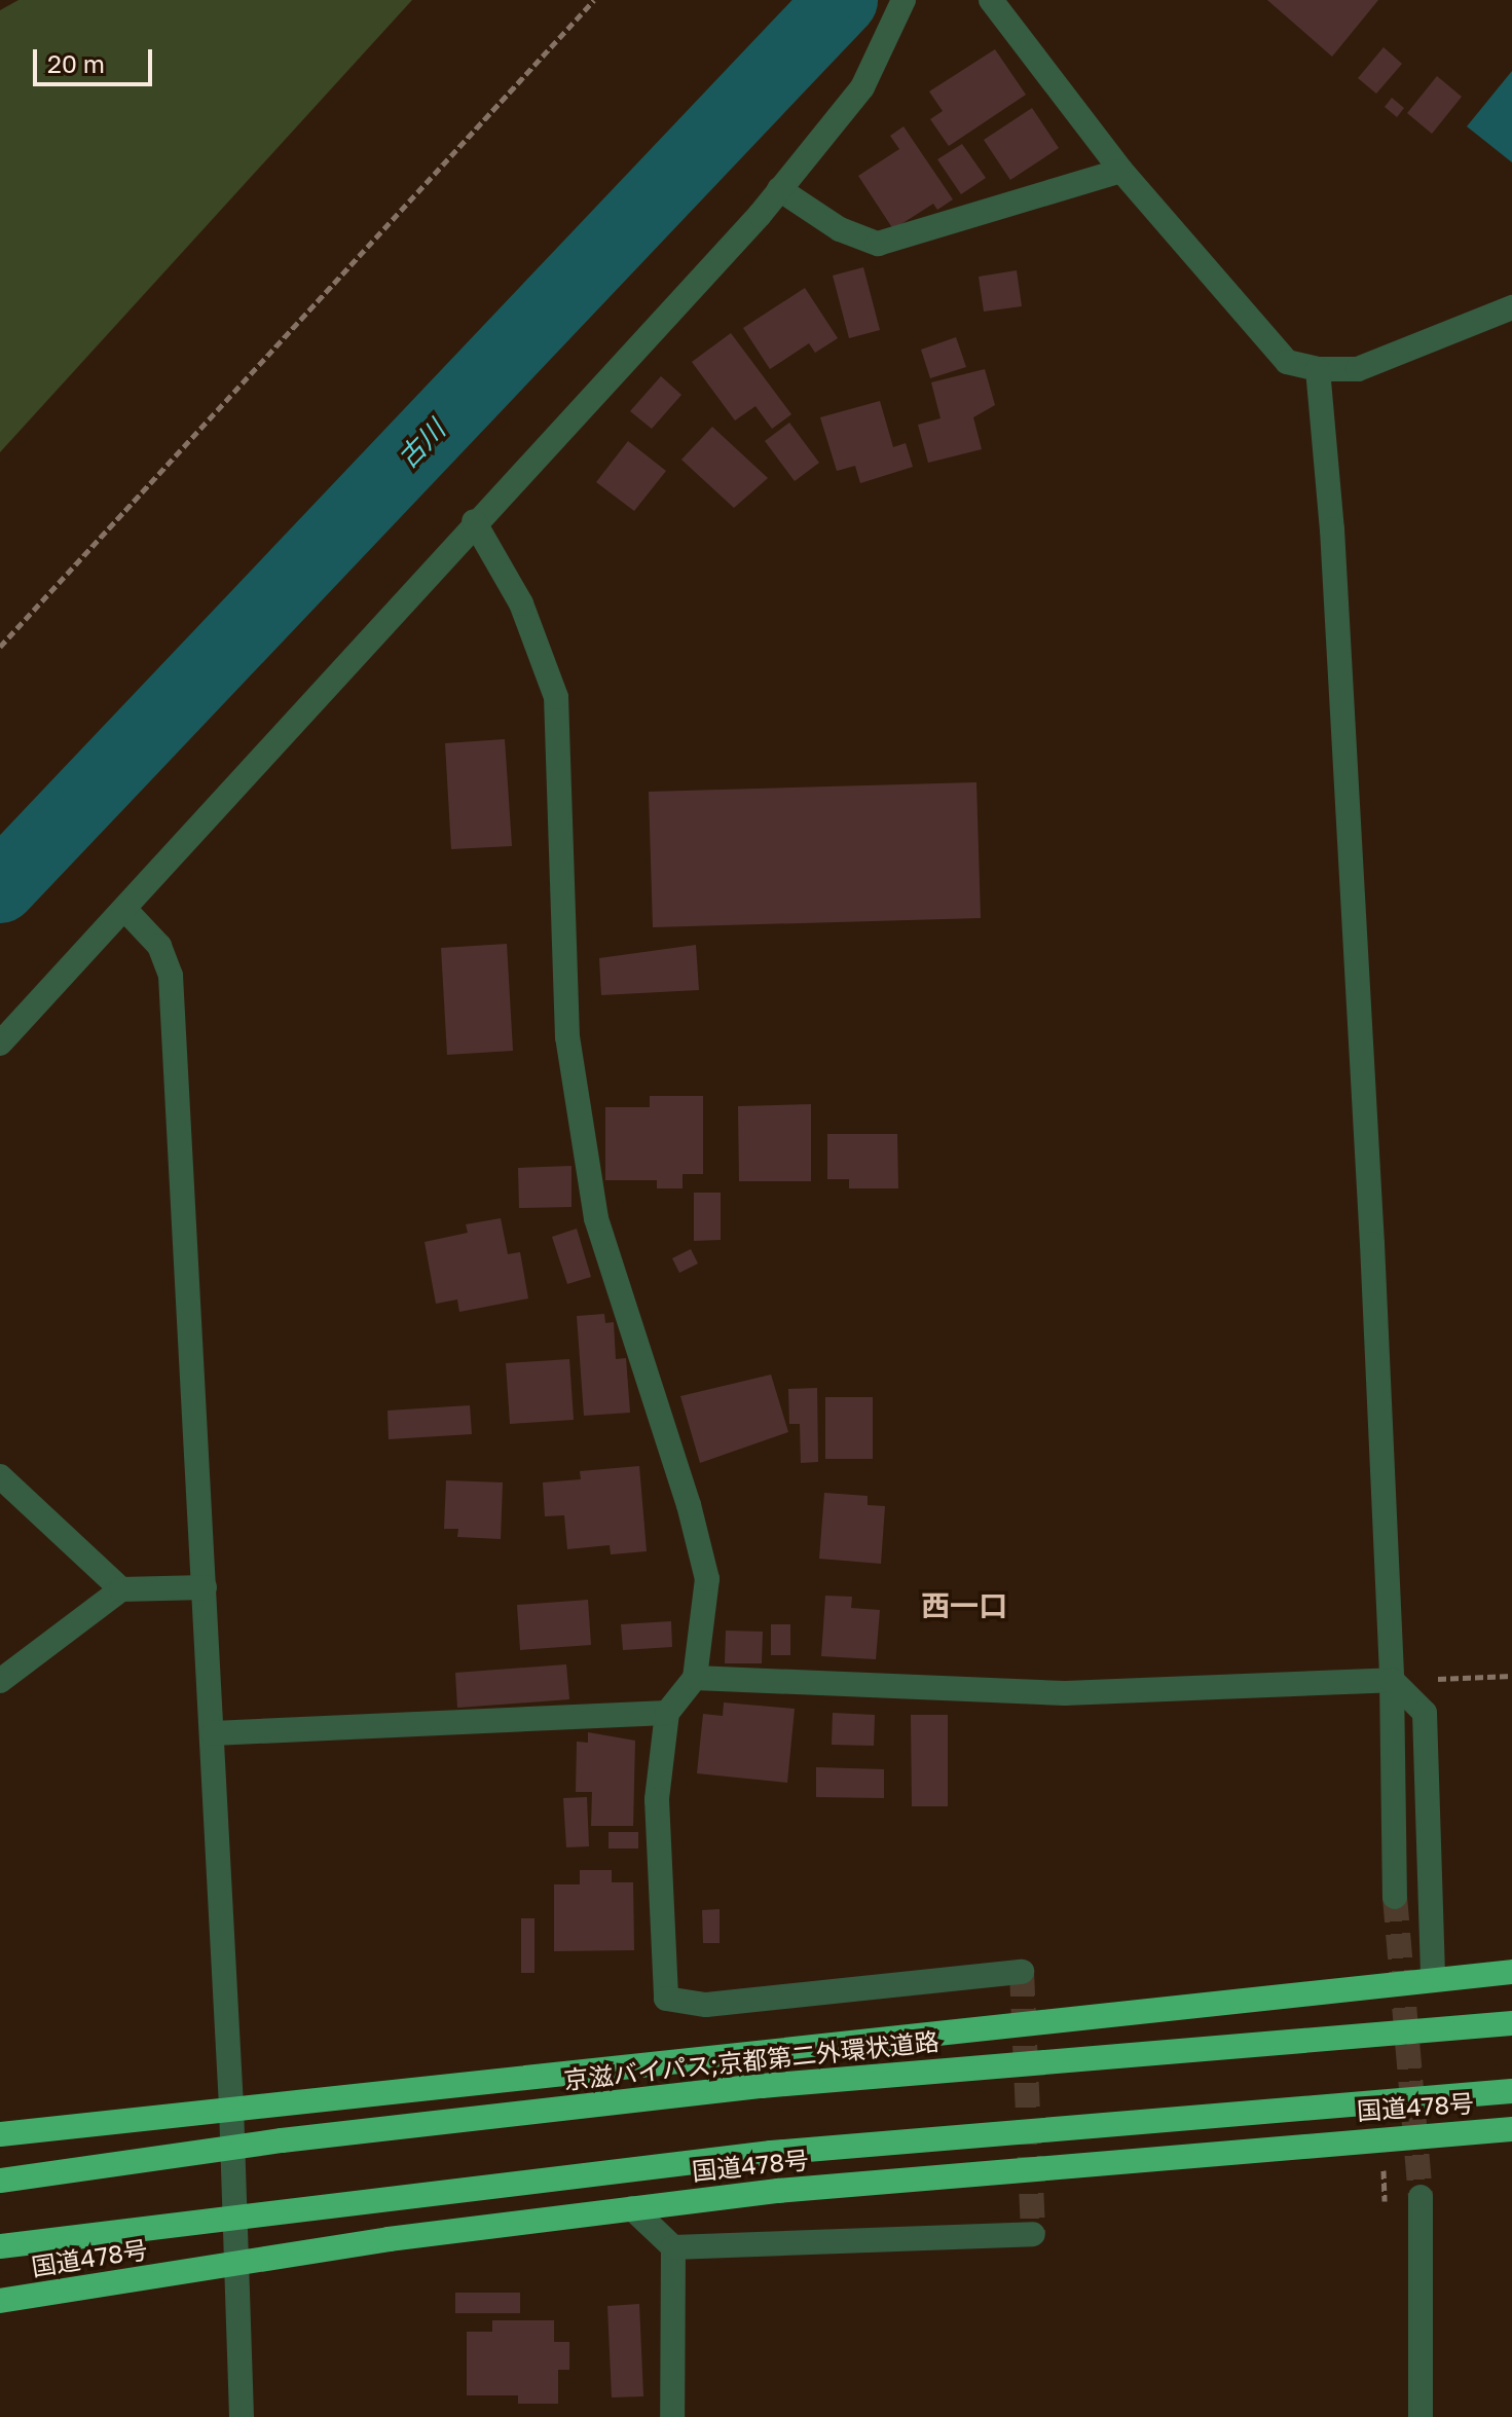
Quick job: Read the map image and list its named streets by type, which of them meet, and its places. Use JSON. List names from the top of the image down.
{
  "streets": {
    "highway": ["京滋バイパス;京都第二外環状道路", "国道478号"]
  },
  "districts": ["西一口"],
  "water": ["古川"],
  "scale_bar": "20 m"
}
